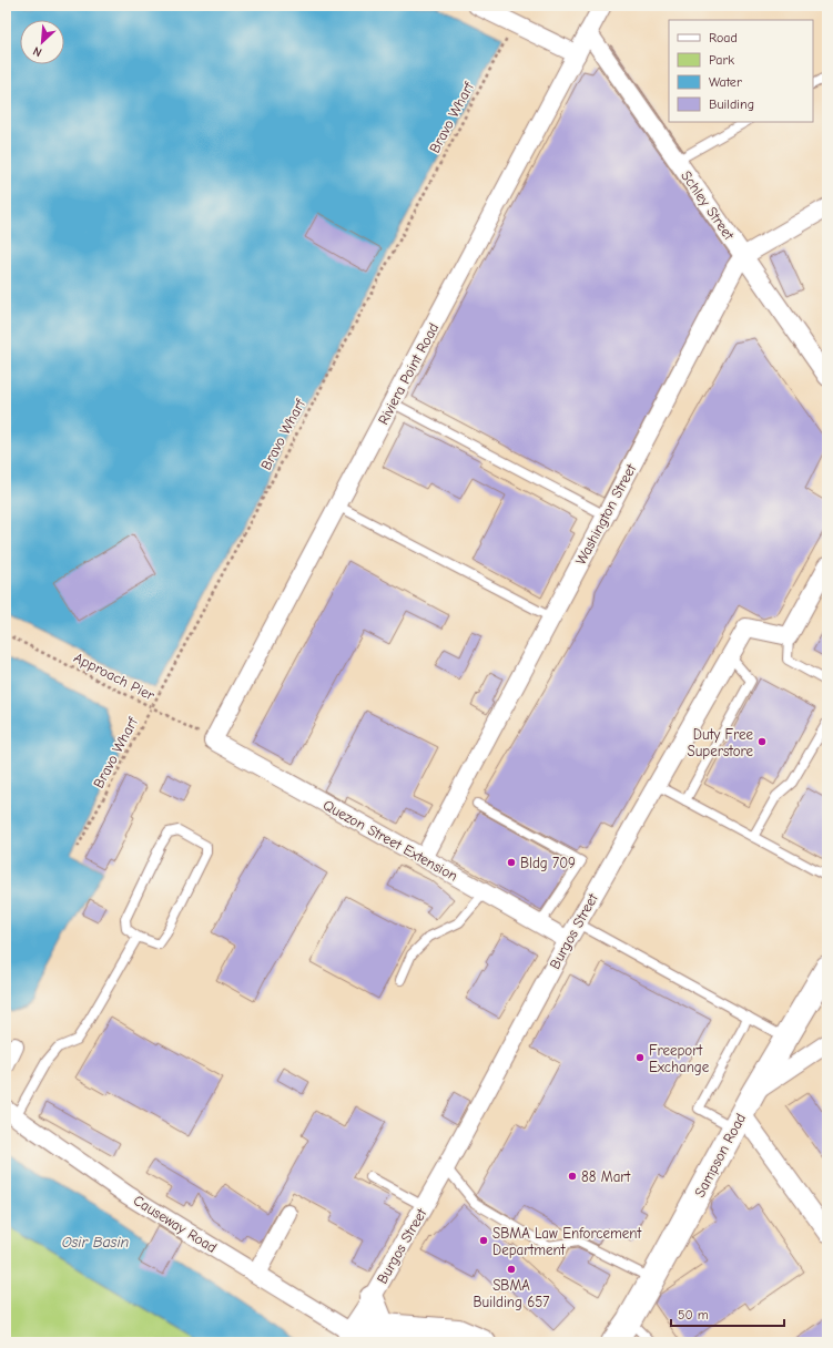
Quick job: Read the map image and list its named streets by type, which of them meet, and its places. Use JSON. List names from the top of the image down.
{
  "streets": {
    "main road": ["Sampson Road"],
    "street": [
      "Schley Street",
      "Riviera Point Road",
      "Washington Street",
      "Quezon Street Extension",
      "Burgos Street",
      "Causeway Road"
    ],
    "path": ["Bravo Wharf", "Approach Pier"]
  },
  "crossings": [
    ["Bravo Wharf", "Approach Pier"],
    ["Schley Street", "Riviera Point Road"],
    ["Schley Street", "Washington Street"],
    ["Riviera Point Road", "Approach Pier"],
    ["Riviera Point Road", "Quezon Street Extension"],
    ["Washington Street", "Quezon Street Extension"],
    ["Approach Pier", "Quezon Street Extension"],
    ["Quezon Street Extension", "Burgos Street"],
    ["Burgos Street", "Causeway Road"]
  ],
  "water": ["Osir Basin"],
  "places": [
    "Duty Free Superstore",
    "Bldg 709",
    "Freeport Exchange",
    "88 Mart",
    "SBMA Law Enforcement Department",
    "SBMA Building 657"
  ],
  "legend": [
    "Road",
    "Park",
    "Water",
    "Building"
  ],
  "scale_bar": "50 m",
  "north": "bottom left"
}
